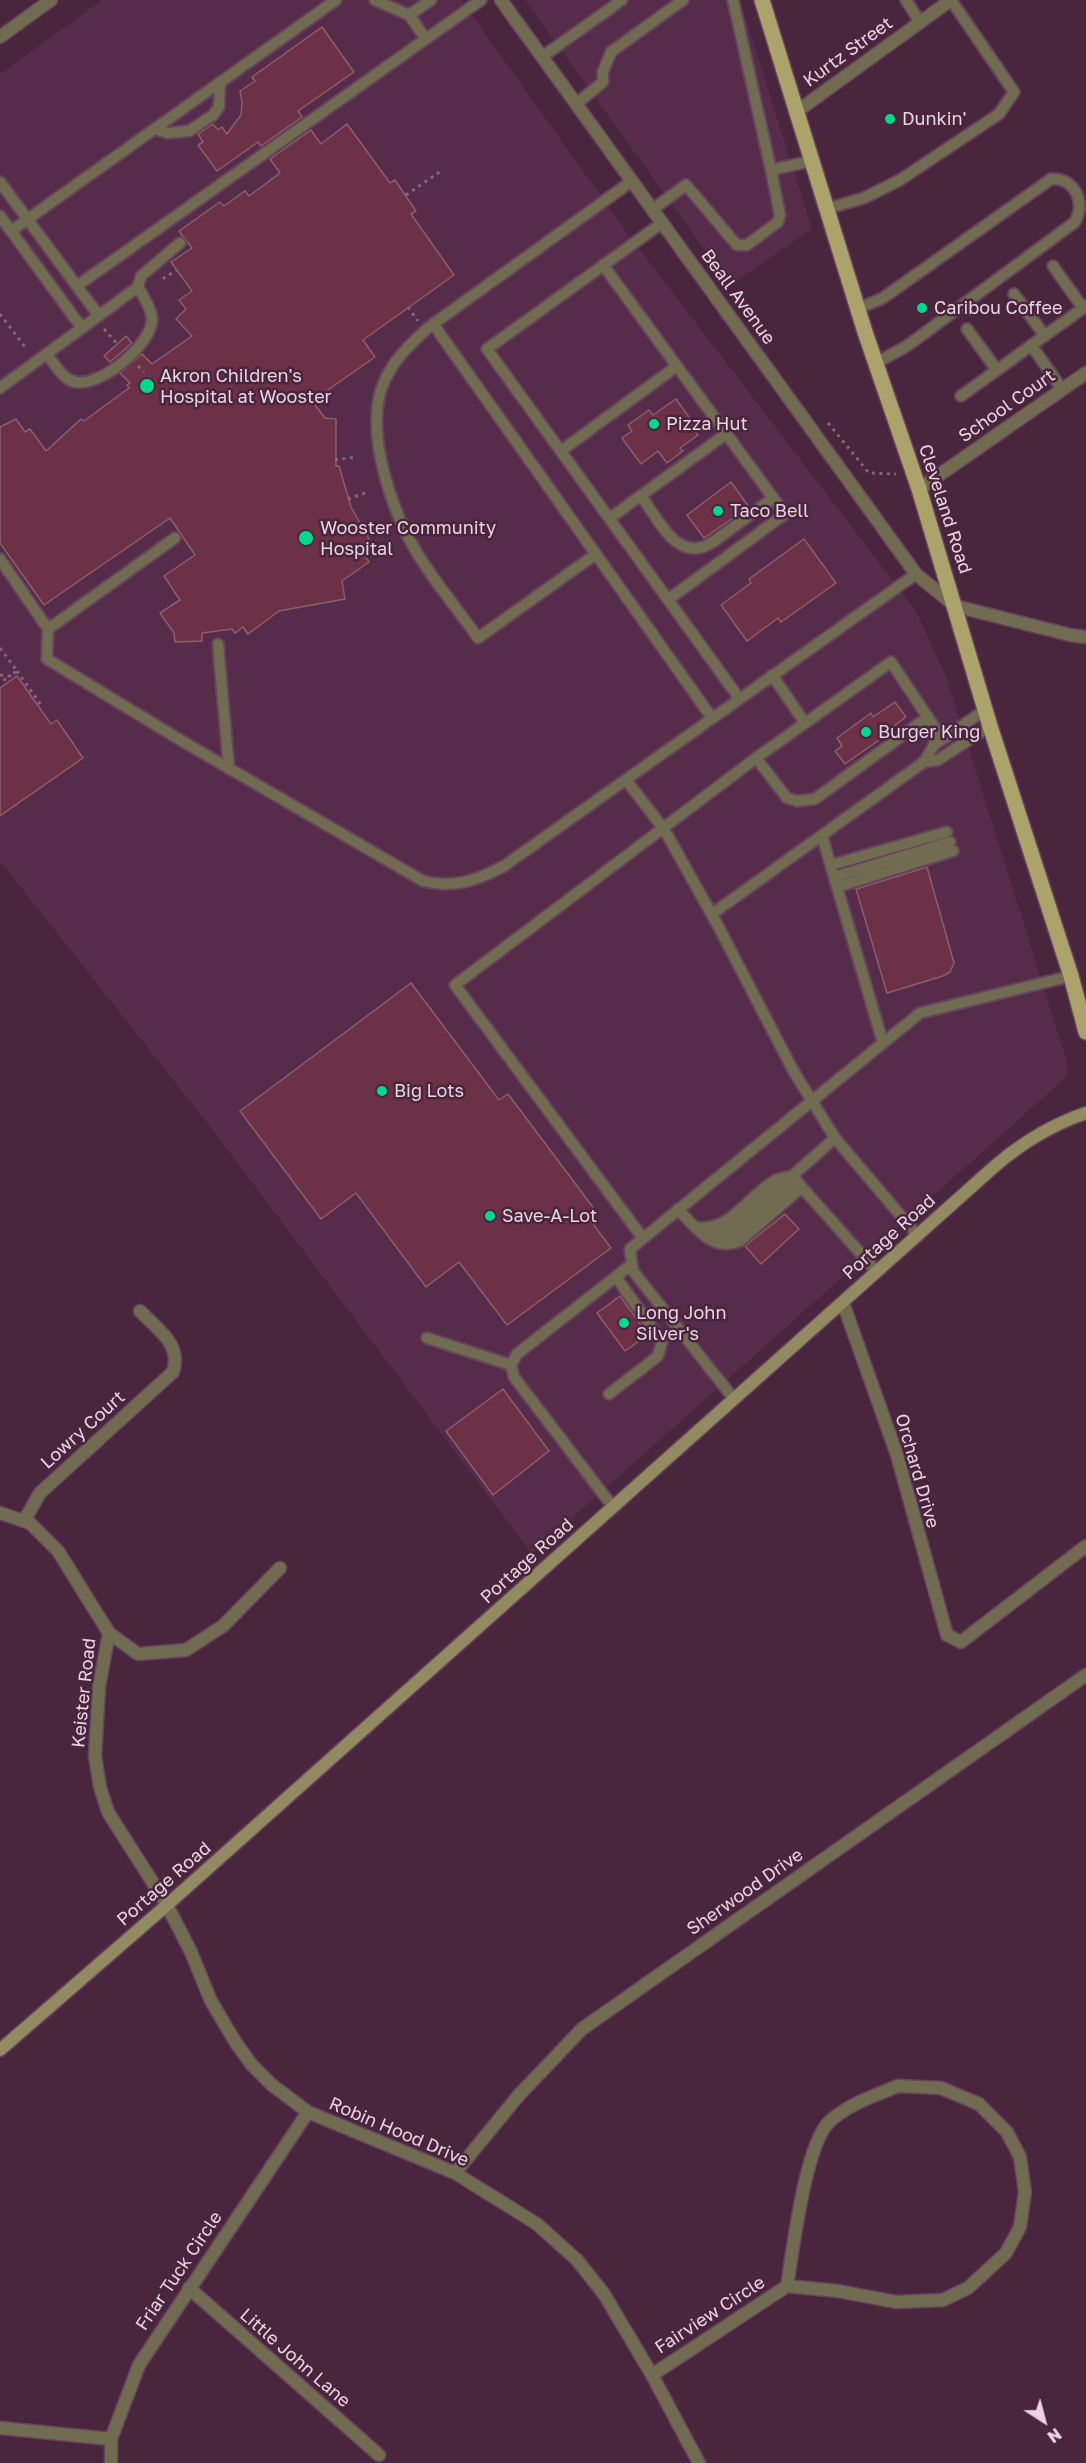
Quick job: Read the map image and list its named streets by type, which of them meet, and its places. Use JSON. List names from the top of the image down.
{
  "streets": {
    "main road": ["Cleveland Road", "Portage Road"],
    "street": [
      "Kurtz Street",
      "Beall Avenue",
      "School Court",
      "Lowry Court",
      "Orchard Drive",
      "Keister Road",
      "Sherwood Drive",
      "Robin Hood Drive",
      "Friar Tuck Circle",
      "Fairview Circle",
      "Little John Lane"
    ]
  },
  "crossings": [
    ["Kurtz Street", "Cleveland Road"],
    ["Beall Avenue", "Cleveland Road"],
    ["School Court", "Cleveland Road"],
    ["Portage Road", "Orchard Drive"],
    ["Portage Road", "Keister Road"],
    ["Portage Road", "Robin Hood Drive"],
    ["Lowry Court", "Keister Road"],
    ["Keister Road", "Robin Hood Drive"],
    ["Sherwood Drive", "Robin Hood Drive"],
    ["Robin Hood Drive", "Friar Tuck Circle"],
    ["Robin Hood Drive", "Fairview Circle"],
    ["Friar Tuck Circle", "Little John Lane"]
  ],
  "places": [
    "Dunkin'",
    "Caribou Coffee",
    "Akron Children's Hospital at Wooster",
    "Pizza Hut",
    "Taco Bell",
    "Wooster Community Hospital",
    "Burger King",
    "Big Lots",
    "Save-A-Lot",
    "Long John Silver's"
  ],
  "north": "bottom right"
}
